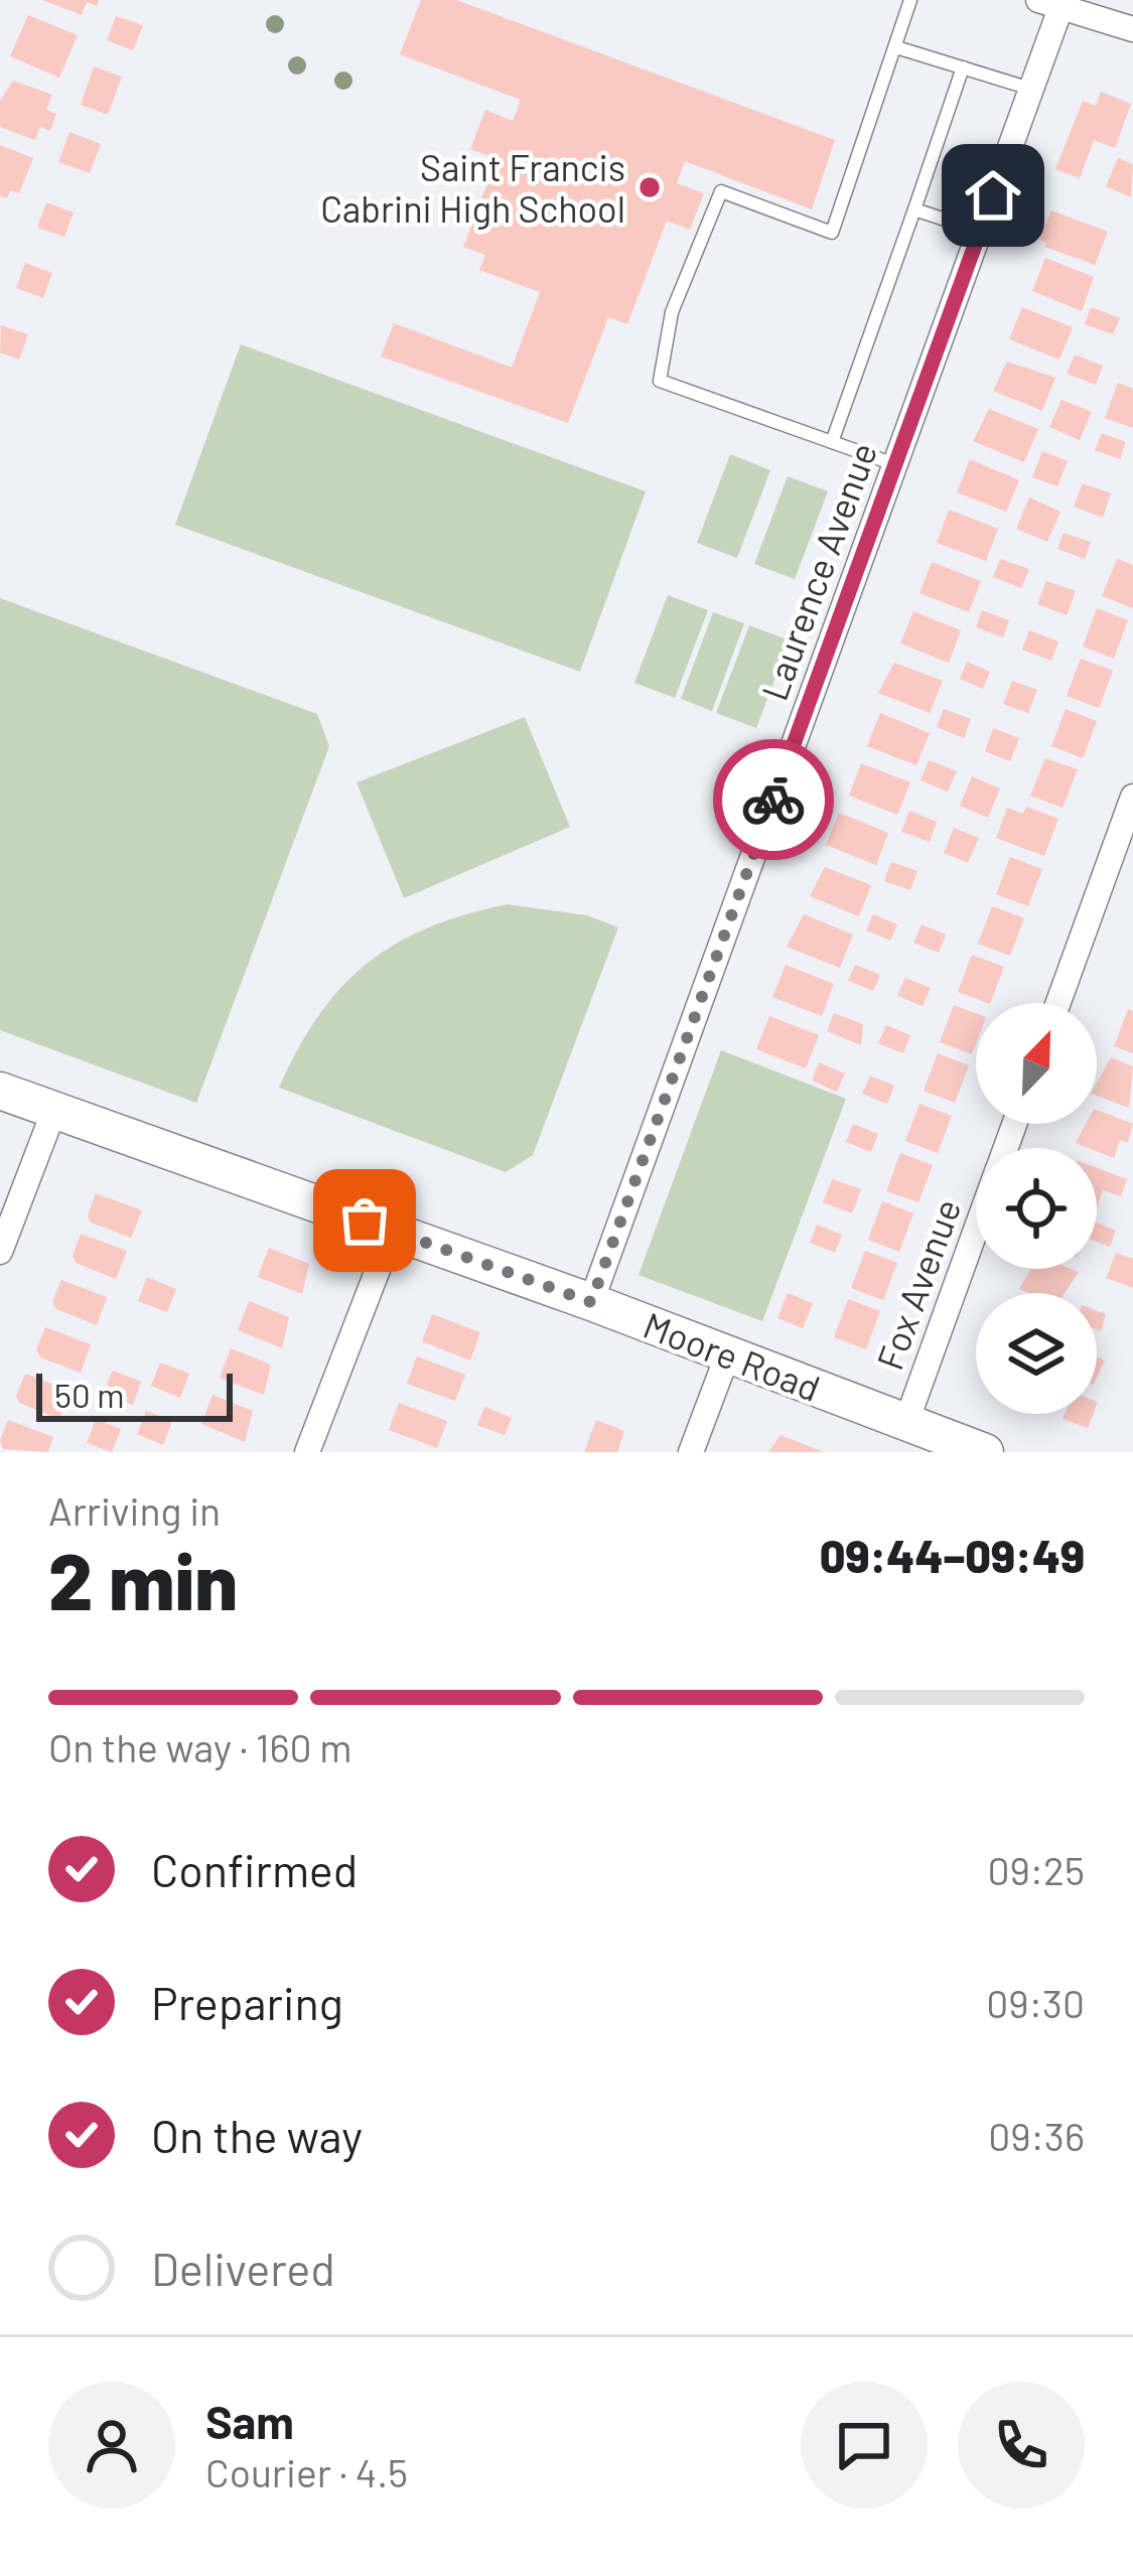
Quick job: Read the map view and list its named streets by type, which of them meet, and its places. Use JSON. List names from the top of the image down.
{
  "streets": {
    "street": ["Laurence Avenue", "Fox Avenue", "Moore Road"]
  },
  "crossings": [
    ["Laurence Avenue", "Moore Road"],
    ["Fox Avenue", "Moore Road"]
  ],
  "places": ["Saint Francis Cabrini High School"],
  "scale_bar": "50 m",
  "north": "top right",
  "page": {
    "scale": "50 m",
    "heading": ["2 min", "Arriving in", "09:44–09:49"],
    "panel": ["Sam", "Courier · 4.5"],
    "bar": "On the way · 160 m",
    "list": [
      ["Confirmed", "09:25"],
      ["Preparing", "09:30"],
      ["On the way", "09:36"],
      "Delivered"
    ]
  }
}
